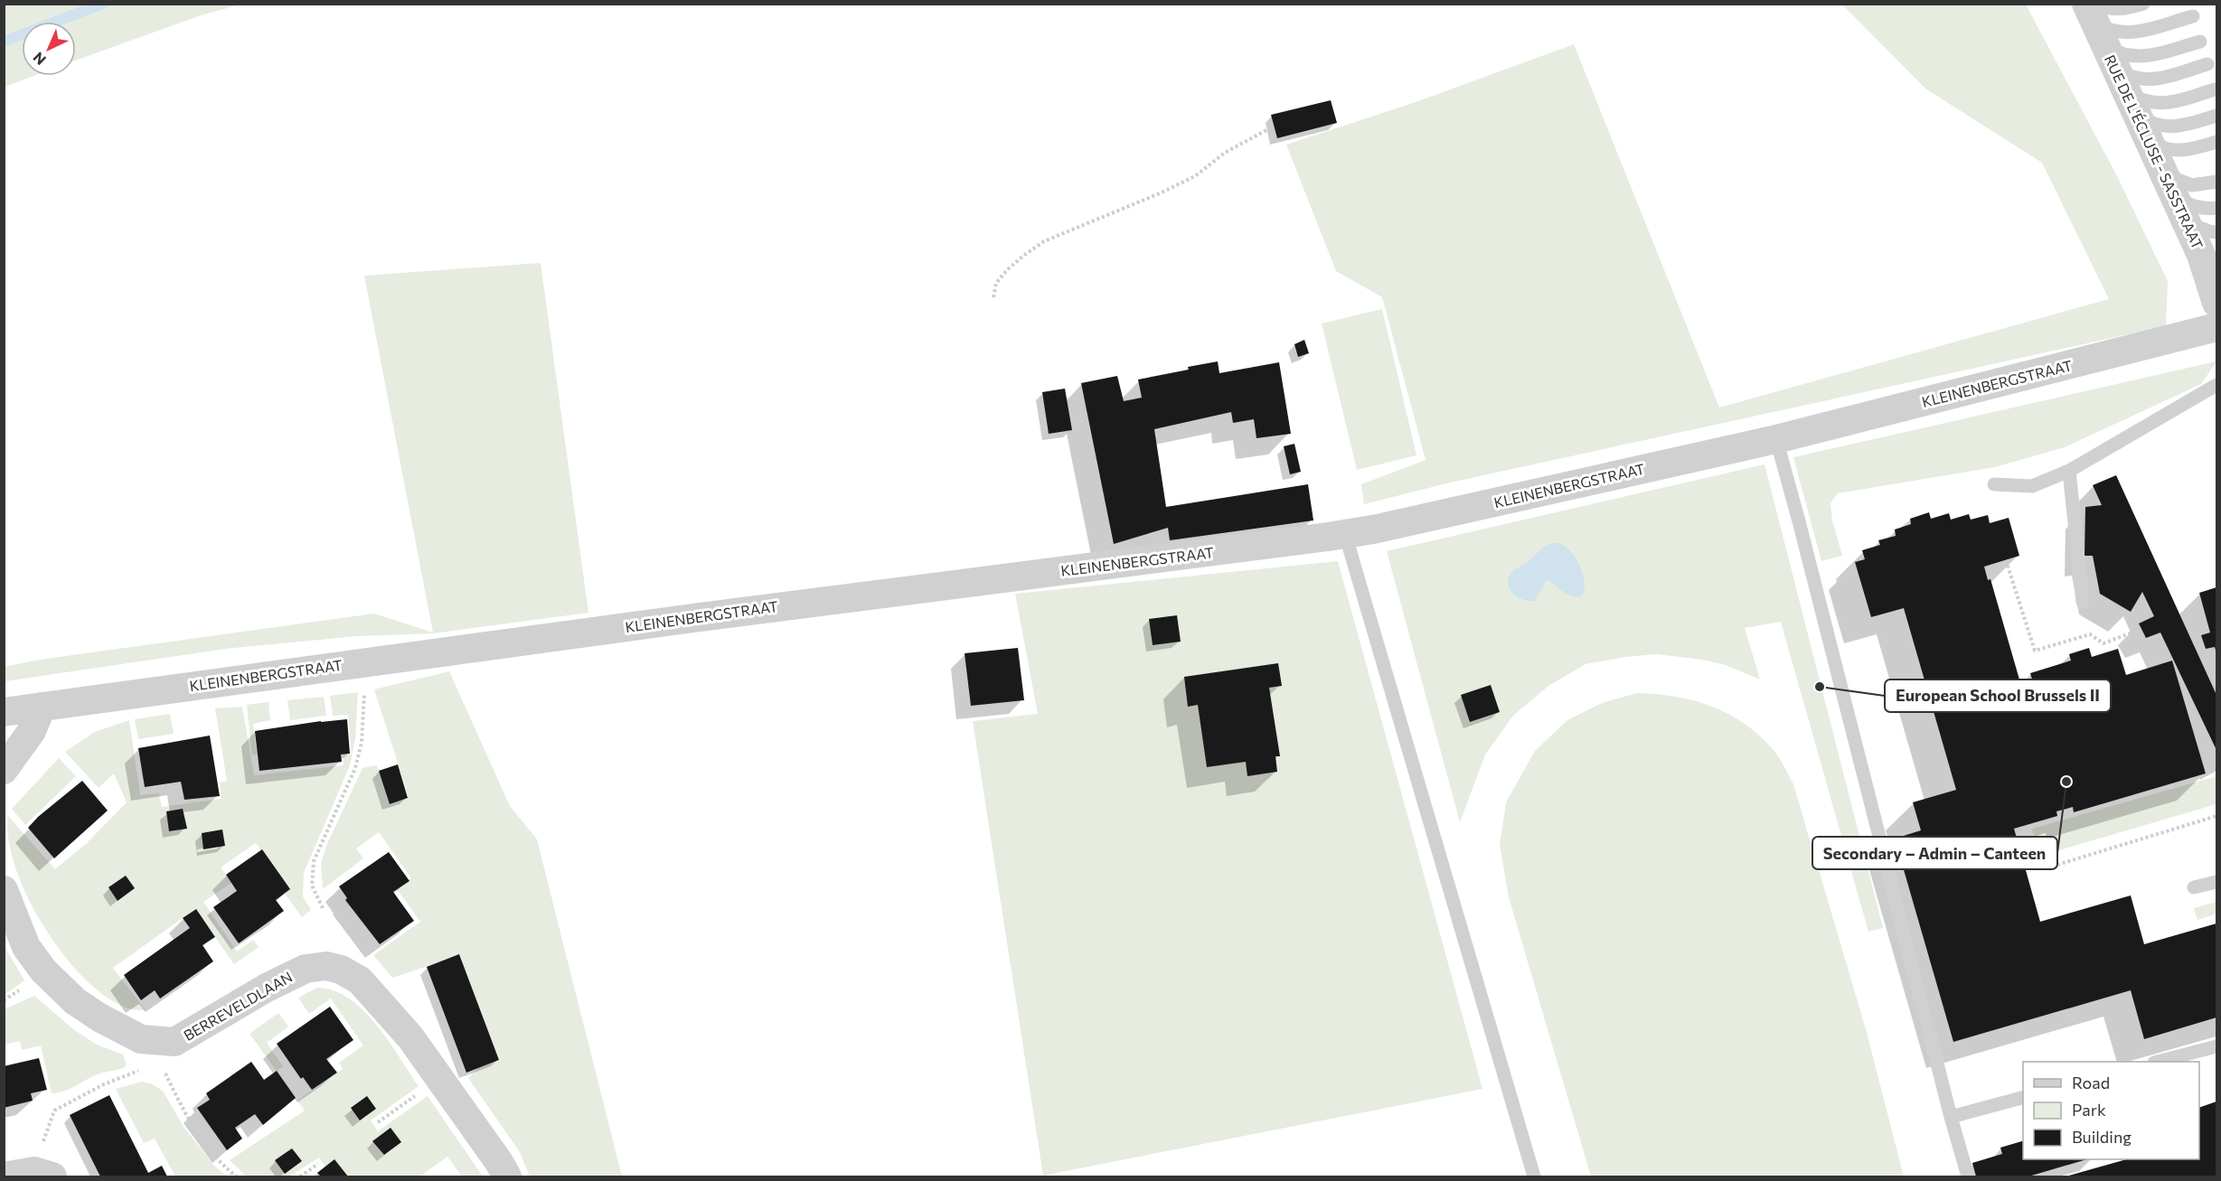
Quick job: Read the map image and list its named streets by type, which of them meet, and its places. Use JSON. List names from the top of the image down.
{
  "streets": {
    "street": ["RUE DE L'ÉCLUSE - SASSTRAAT", "KLEINENBERGSTRAAT", "BERREVELDLAAN"]
  },
  "places": ["European School Brussels II", "Secondary – Admin – Canteen"],
  "legend": ["Road", "Park", "Building"],
  "north": "bottom left"
}
